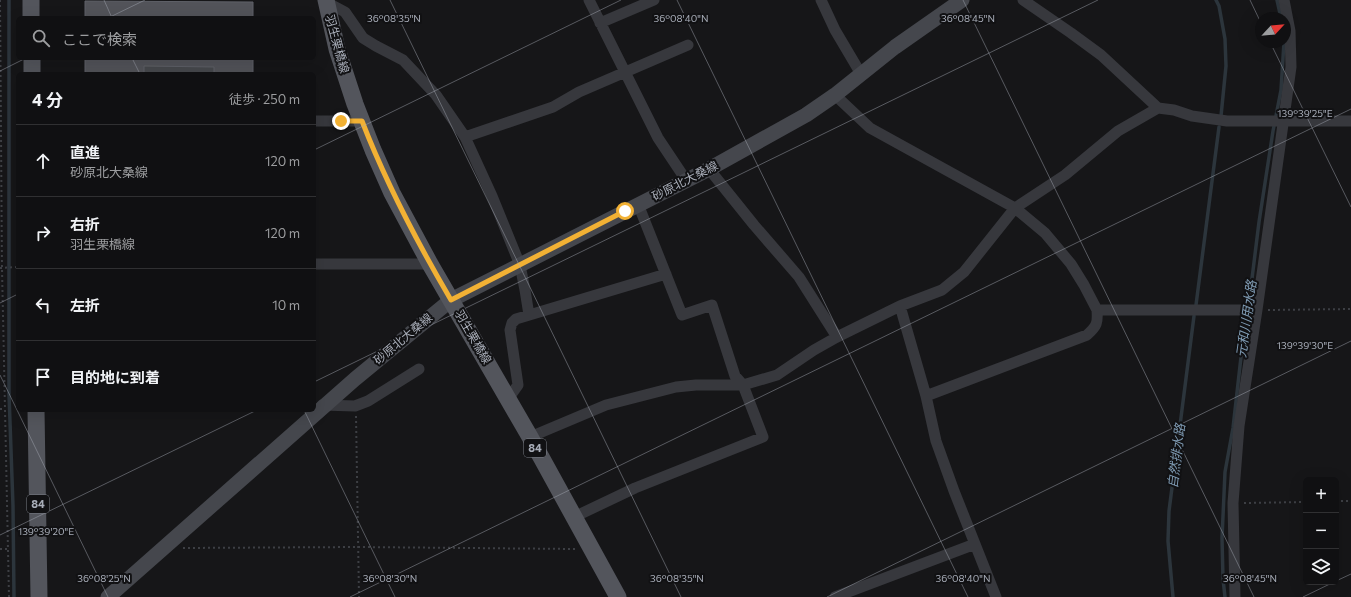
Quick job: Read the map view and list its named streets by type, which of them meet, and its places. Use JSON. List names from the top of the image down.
{
  "streets": {
    "main road": ["羽生栗橋線", "砂原北大桑線", "84"]
  },
  "crossings": [
    ["羽生栗橋線", "砂原北大桑線"]
  ],
  "water": ["元和川用水路", "自然排水路"],
  "north": "top right",
  "page": {
    "search": "ここで検索",
    "heading": ["4 分", "徒歩 · 250 m"],
    "list": [
      ["直進", "砂原北大桑線", "120 m"],
      ["右折", "羽生栗橋線", "120 m"],
      ["左折", "10 m"],
      "目的地に到着"
    ],
    "map_buttons": ["+", "−"]
  },
  "coordinates": [
    "36°08'35\"N",
    "36°08'40\"N",
    "36°08'45\"N",
    "139°39'25\"E",
    "139°39'30\"E",
    "139°39'20\"E",
    "36°08'25\"N",
    "36°08'30\"N"
  ]
}
